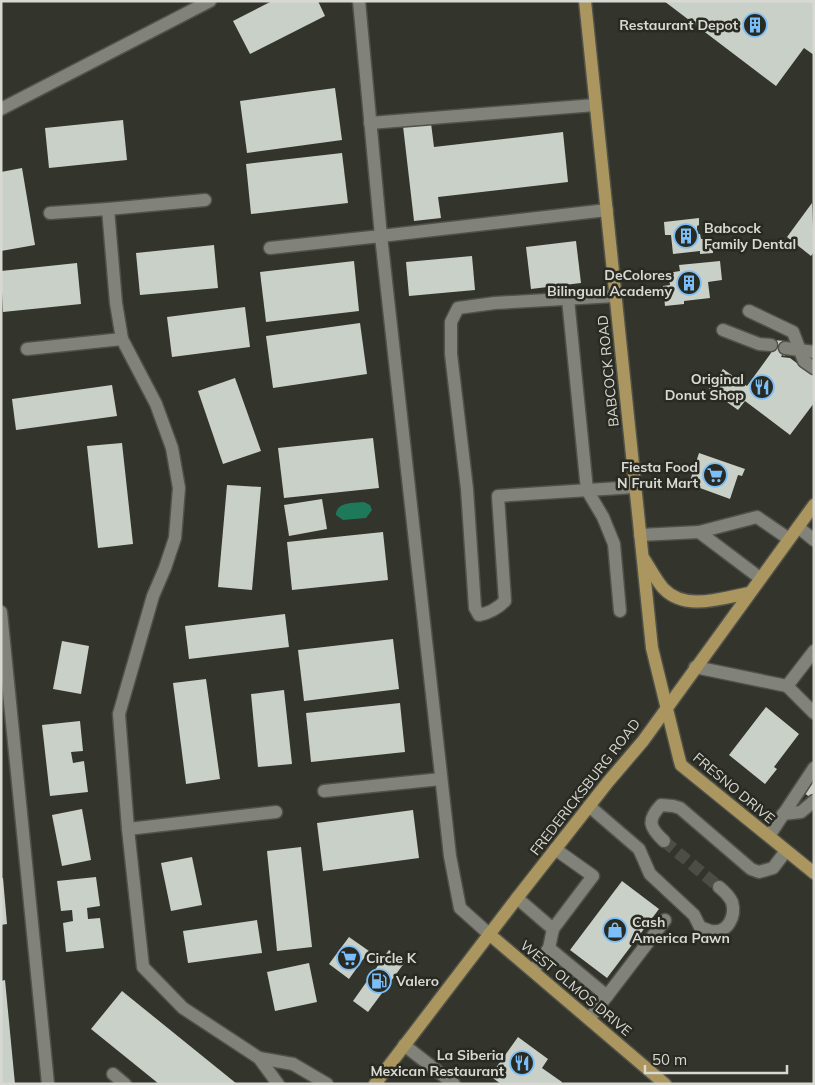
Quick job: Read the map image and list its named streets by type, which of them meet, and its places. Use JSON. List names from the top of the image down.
{
  "streets": {
    "main road": [
      "BABCOCK ROAD",
      "FREDERICKSBURG ROAD",
      "FRESNO DRIVE",
      "WEST OLMOS DRIVE"
    ]
  },
  "crossings": [
    ["BABCOCK ROAD", "FREDERICKSBURG ROAD"],
    ["BABCOCK ROAD", "FRESNO DRIVE"],
    ["FREDERICKSBURG ROAD", "FRESNO DRIVE"],
    ["FREDERICKSBURG ROAD", "WEST OLMOS DRIVE"]
  ],
  "places": {
    "building": ["Restaurant Depot", "Babcock Family Dental", "DeColores Bilingual Academy"],
    "restaurant": ["Original Donut Shop", "La Siberia Mexican Restaurant"],
    "supermarket": ["Fiesta Food N Fruit Mart", "Circle K"],
    "shop": ["Cash America Pawn"],
    "fuel station": ["Valero"]
  },
  "scale_bar": "50 m"
}
